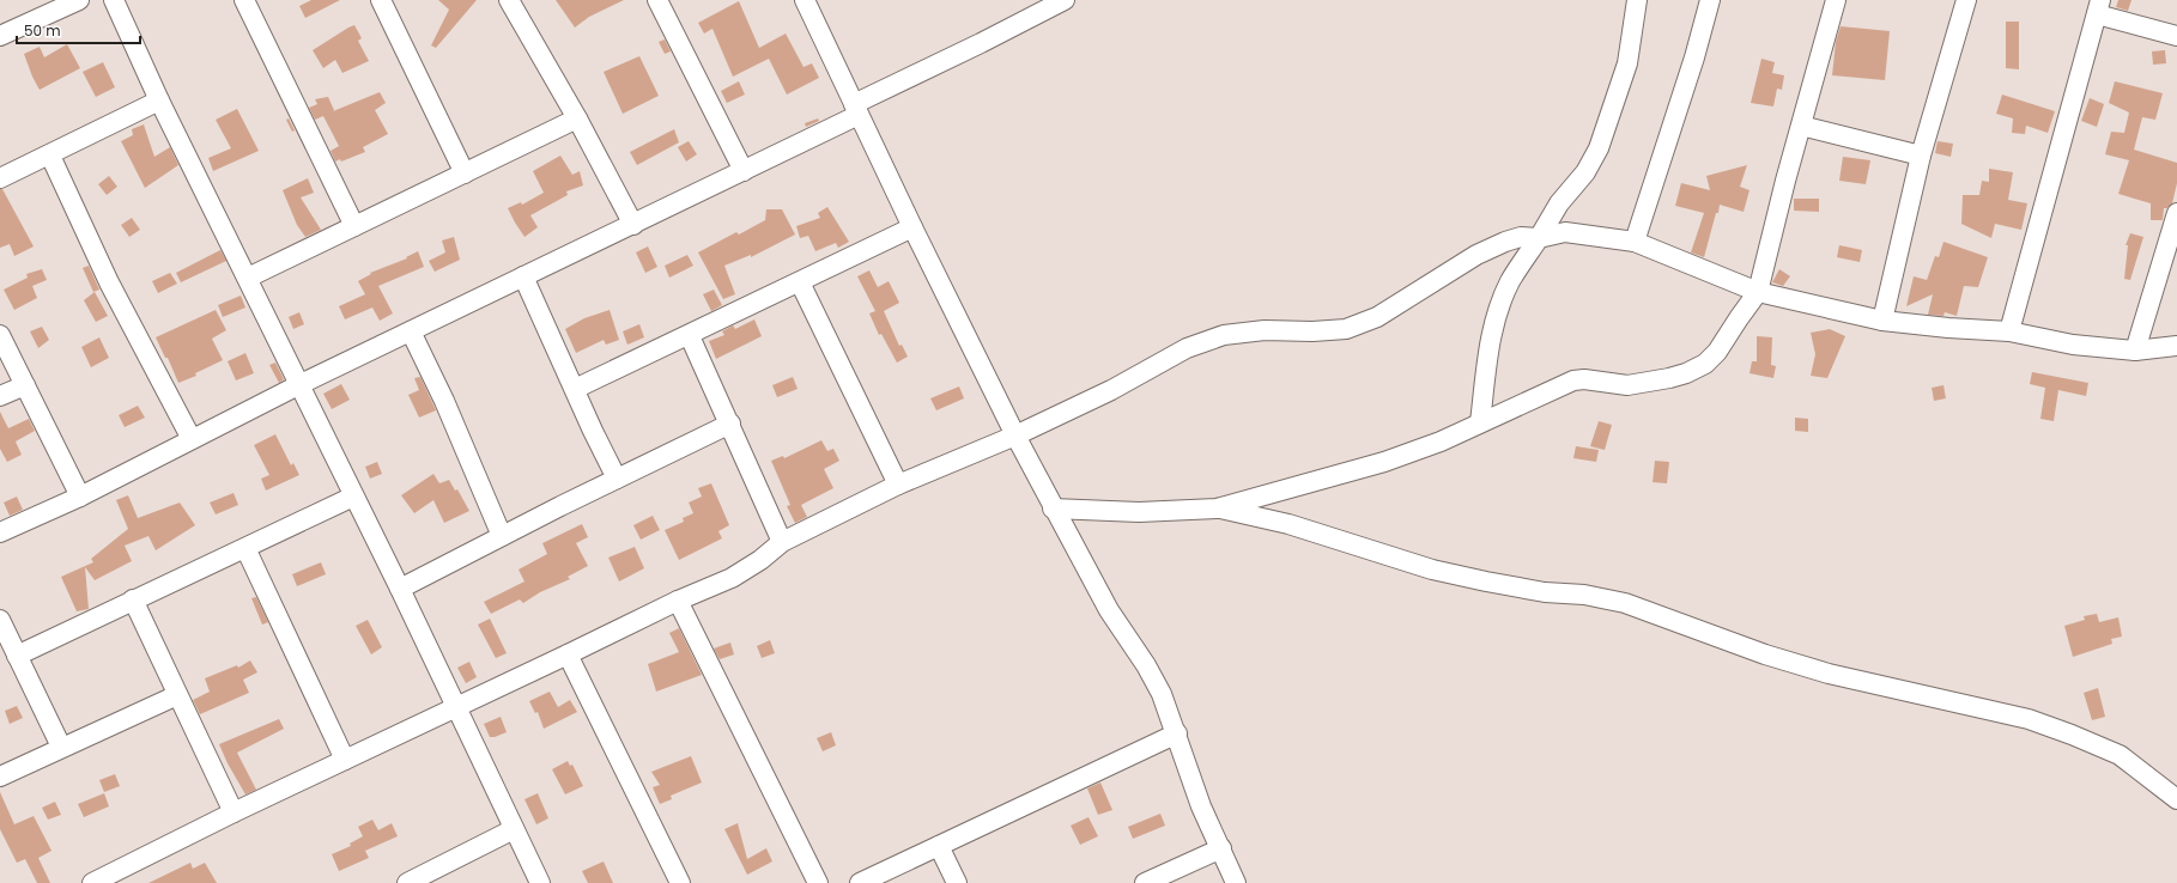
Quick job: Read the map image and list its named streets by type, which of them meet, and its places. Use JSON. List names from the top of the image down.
{
  "scale_bar": "50 m"
}
